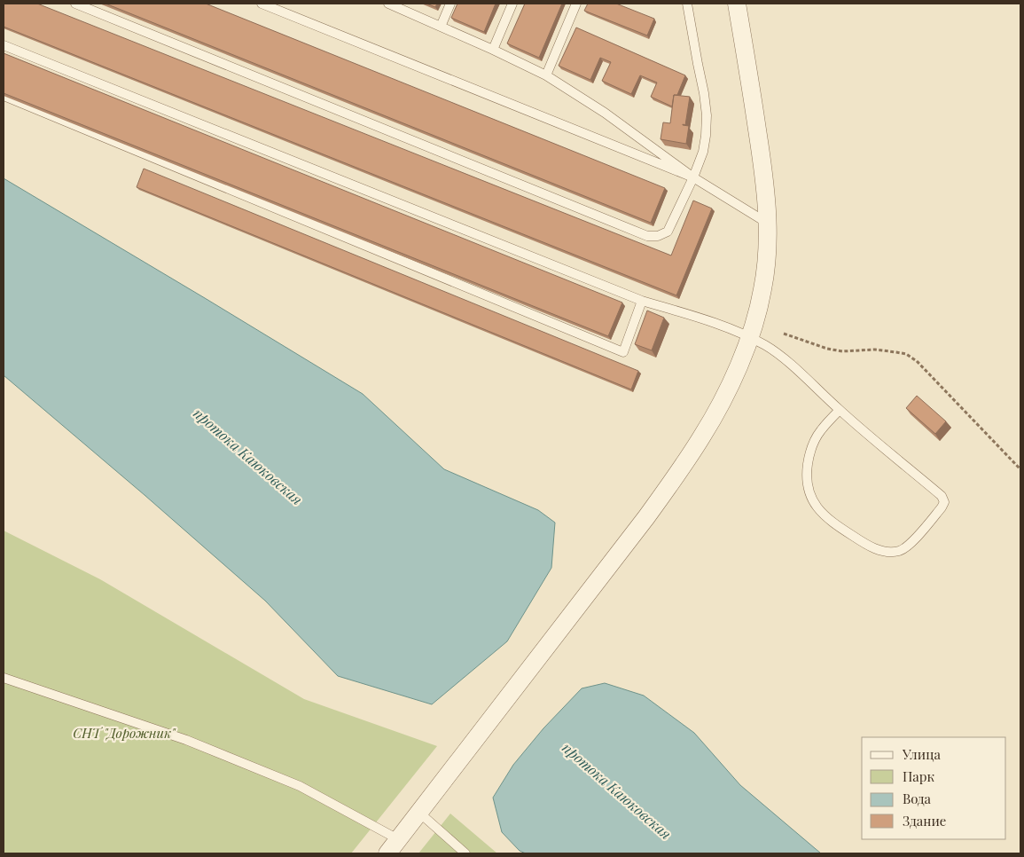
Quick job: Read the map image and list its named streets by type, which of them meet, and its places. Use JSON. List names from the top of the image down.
{
  "water": ["протока Каюковская"],
  "parks": ["СНТ \"Дорожник\""],
  "legend": [
    "Улица",
    "Парк",
    "Вода",
    "Здание"
  ]
}
